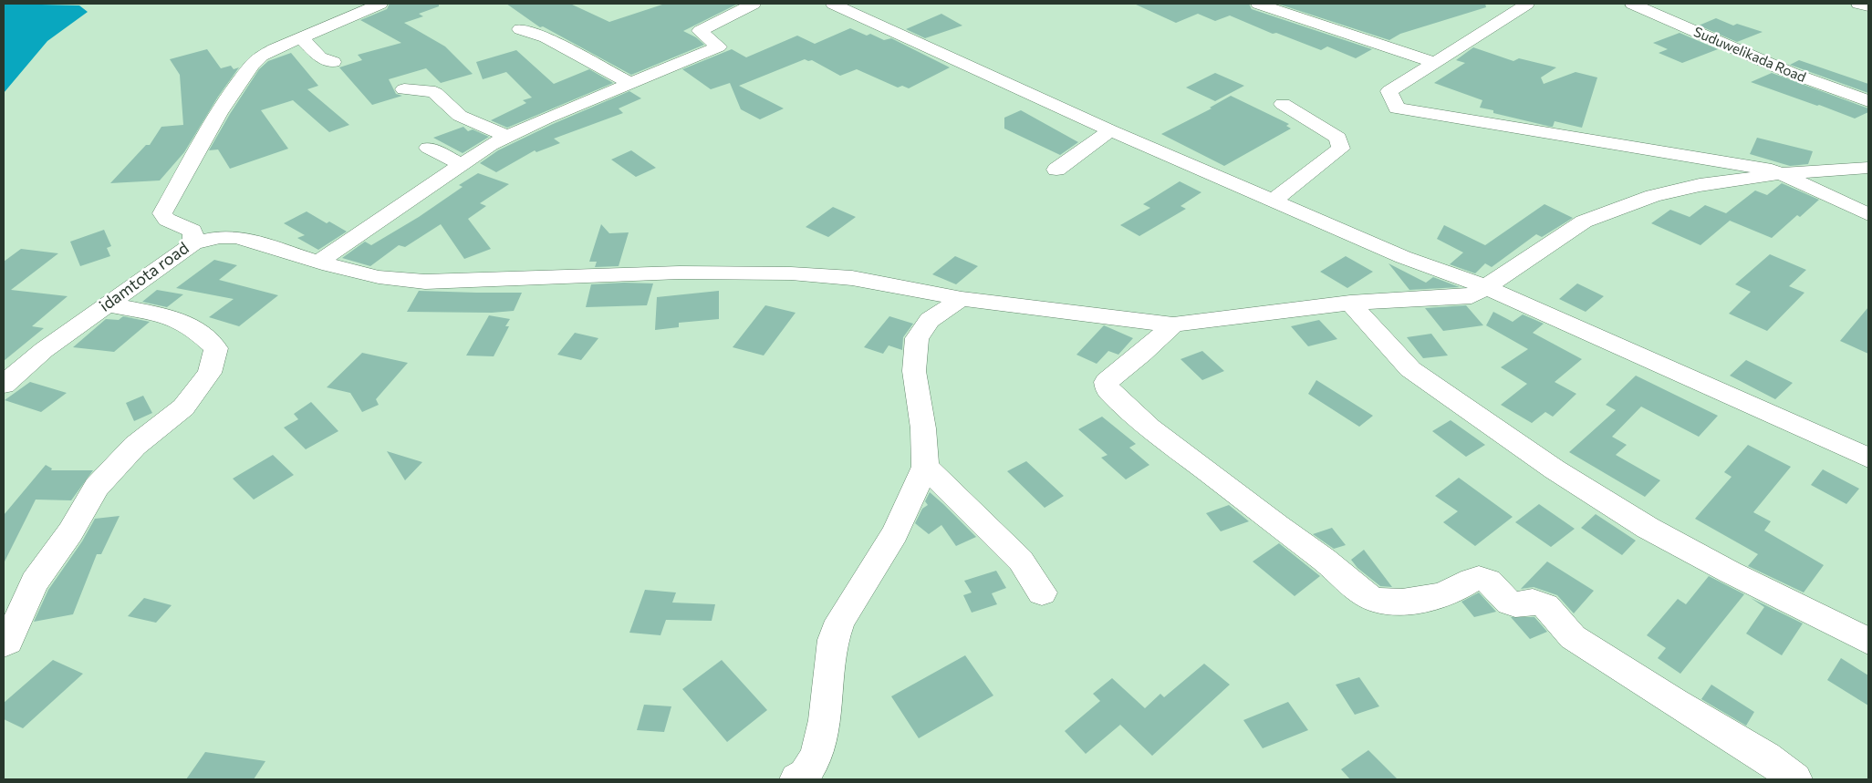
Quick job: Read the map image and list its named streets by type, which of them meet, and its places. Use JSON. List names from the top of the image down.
{
  "streets": {
    "street": ["Suduwelikada Road", "idamtota road"]
  }
}
